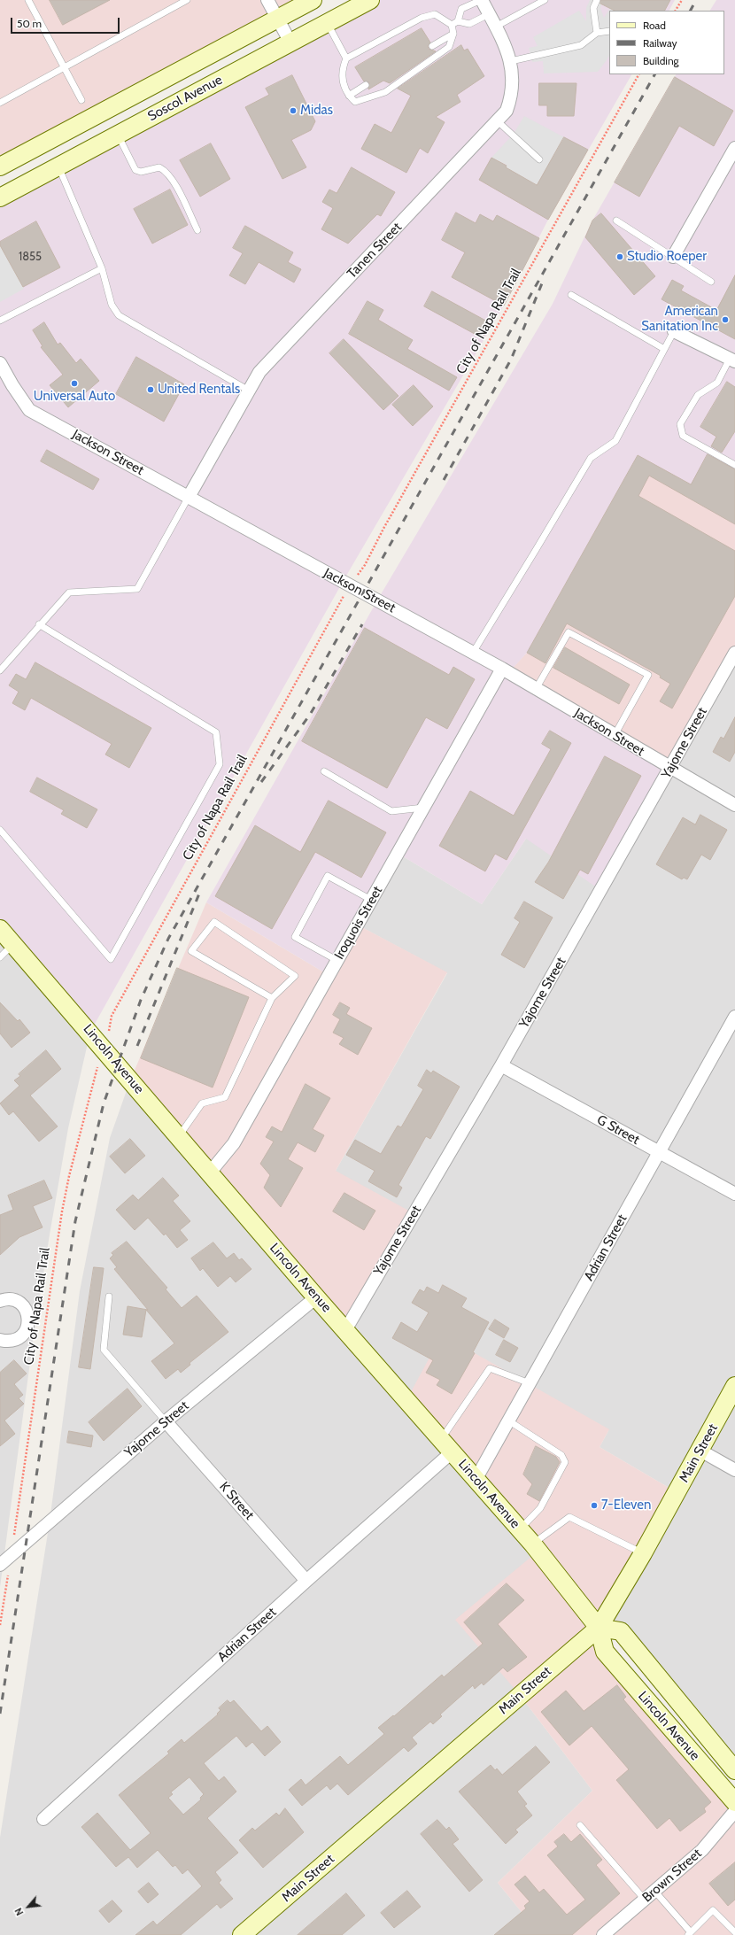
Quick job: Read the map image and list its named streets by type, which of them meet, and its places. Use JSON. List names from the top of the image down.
{
  "streets": {
    "main road": ["Soscol Avenue", "Lincoln Avenue", "Main Street"],
    "street": [
      "Tanen Street",
      "Jackson Street",
      "Yajome Street",
      "Iroquois Street",
      "G Street",
      "Adrian Street",
      "K Street",
      "Brown Street"
    ],
    "path": ["City of Napa Rail Trail"]
  },
  "crossings": [
    ["Tanen Street", "Jackson Street"],
    ["Jackson Street", "Yajome Street"],
    ["Jackson Street", "Iroquois Street"],
    ["Yajome Street", "Lincoln Avenue"],
    ["Yajome Street", "G Street"],
    ["Yajome Street", "K Street"],
    ["Iroquois Street", "Lincoln Avenue"],
    ["Lincoln Avenue", "Adrian Street"],
    ["Lincoln Avenue", "Main Street"],
    ["G Street", "Adrian Street"],
    ["Adrian Street", "K Street"]
  ],
  "places": [
    "Midas",
    "Studio Roeper",
    "American Sanitation Inc",
    "Universal Auto",
    "United Rentals",
    "7-Eleven"
  ],
  "house_numbers": ["1855"],
  "legend": ["Road", "Railway", "Building"],
  "scale_bar": "50 m",
  "north": "bottom left"
}
